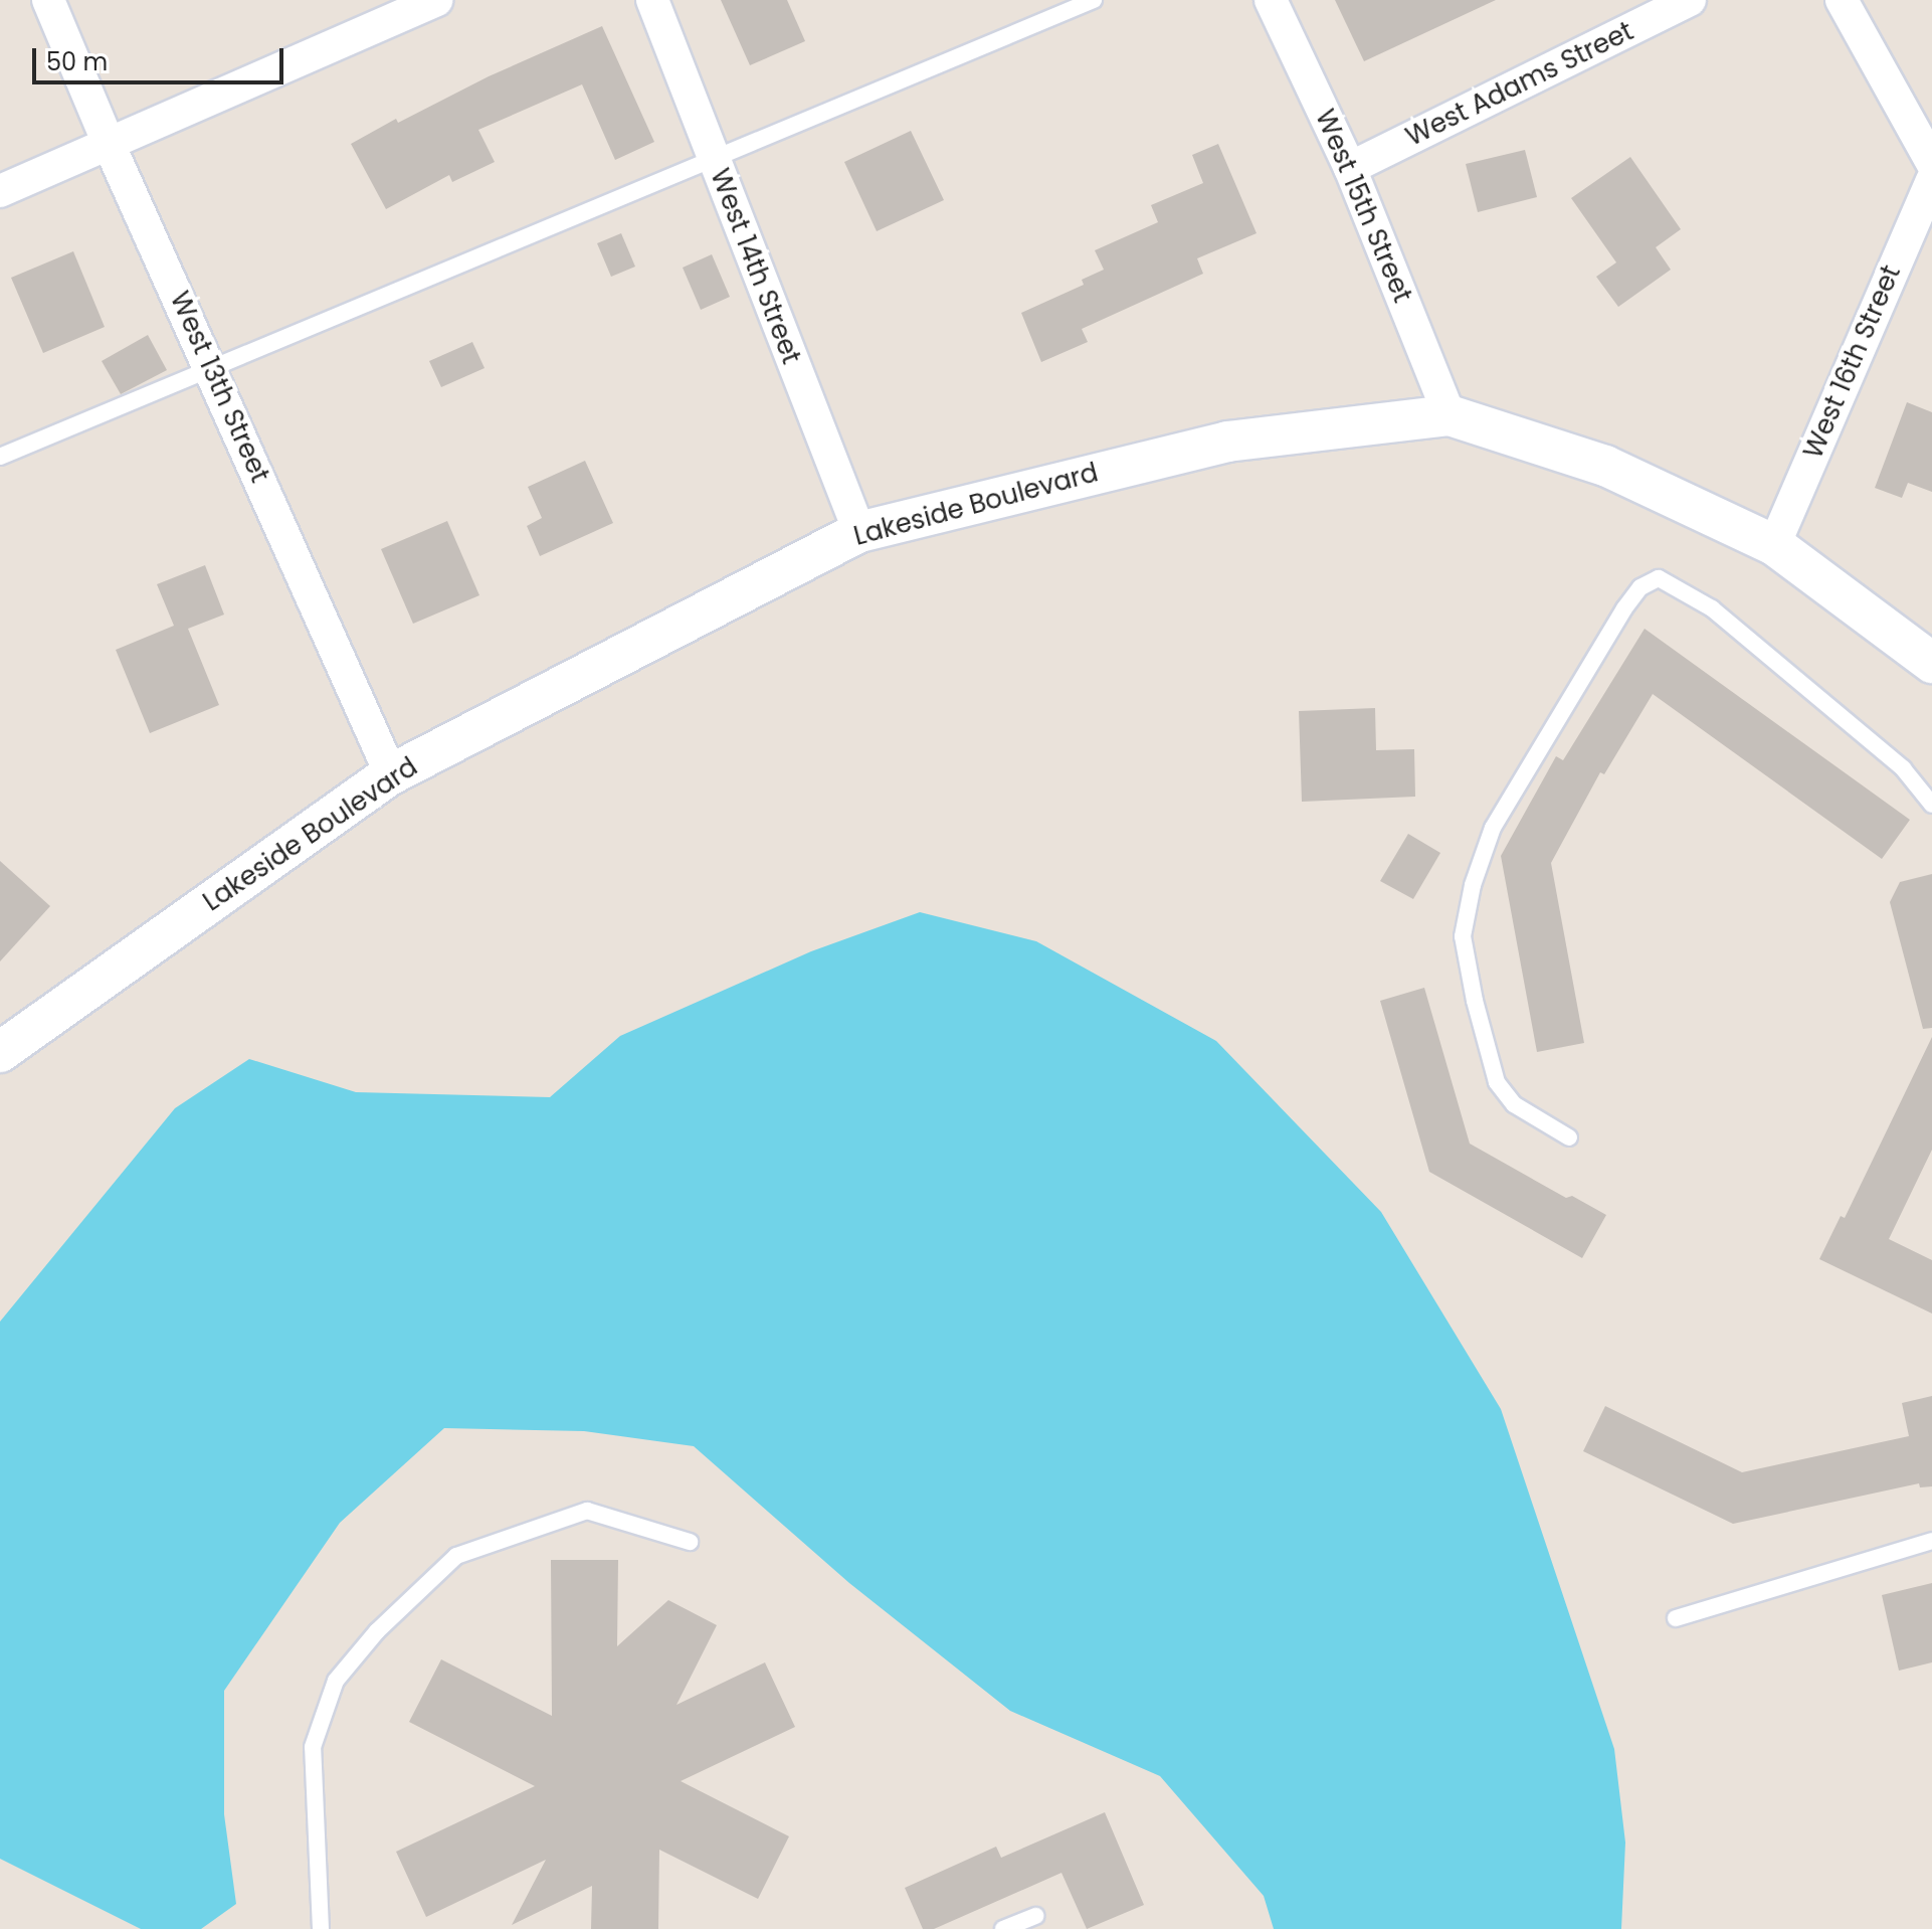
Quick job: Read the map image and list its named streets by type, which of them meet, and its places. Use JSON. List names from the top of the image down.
{
  "streets": {
    "street": [
      "West Adams Street",
      "West 15th Street",
      "West 14th Street",
      "West 16th Street",
      "West 13th Street",
      "Lakeside Boulevard"
    ]
  },
  "crossings": [
    ["West Adams Street", "West 15th Street"],
    ["West 15th Street", "Lakeside Boulevard"],
    ["West 14th Street", "Lakeside Boulevard"],
    ["West 16th Street", "Lakeside Boulevard"],
    ["West 13th Street", "Lakeside Boulevard"]
  ],
  "scale_bar": "50 m"
}
